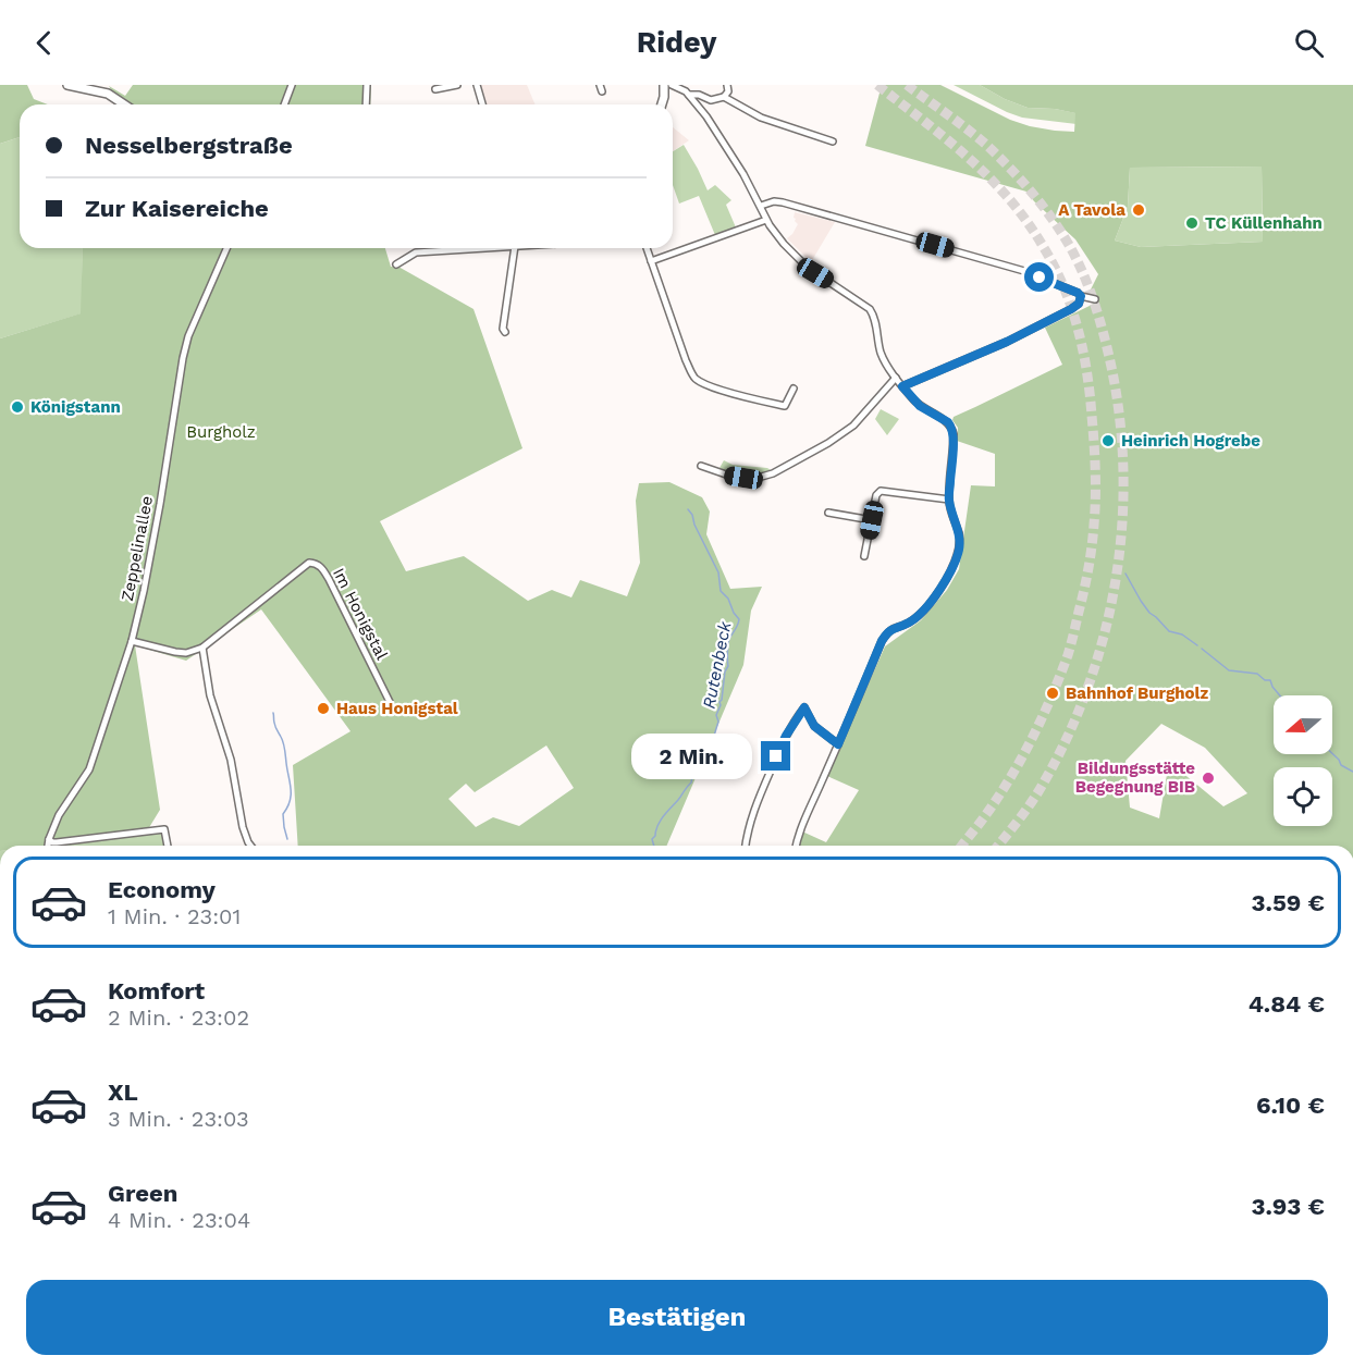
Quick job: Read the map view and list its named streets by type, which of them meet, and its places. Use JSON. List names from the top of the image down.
{
  "streets": {
    "street": ["Zeppelinallee", "Im Honigstal"]
  },
  "water": ["Rutenbeck"],
  "parks": ["Burgholz"],
  "places": [
    "A Tavola",
    "TC Küllenhahn",
    "Königstann",
    "Heinrich Hogrebe",
    "Bahnhof Burgholz",
    "Haus Honigstal",
    "Bildungsstätte Begegnung BIB"
  ],
  "north": "left",
  "page": {
    "header": "Ridey",
    "banner": ["Nesselbergstraße", "Zur Kaisereiche"],
    "bubble": "2 Min.",
    "list": [
      {
        "name": "Economy",
        "note": "1 Min. · 23:01",
        "value": "3.59 €"
      },
      {
        "name": "Komfort",
        "note": "2 Min. · 23:02",
        "value": "4.84 €"
      },
      {
        "name": "XL",
        "note": "3 Min. · 23:03",
        "value": "6.10 €"
      },
      {
        "name": "Green",
        "note": "4 Min. · 23:04",
        "value": "3.93 €"
      }
    ],
    "buttons": "Bestätigen"
  }
}
